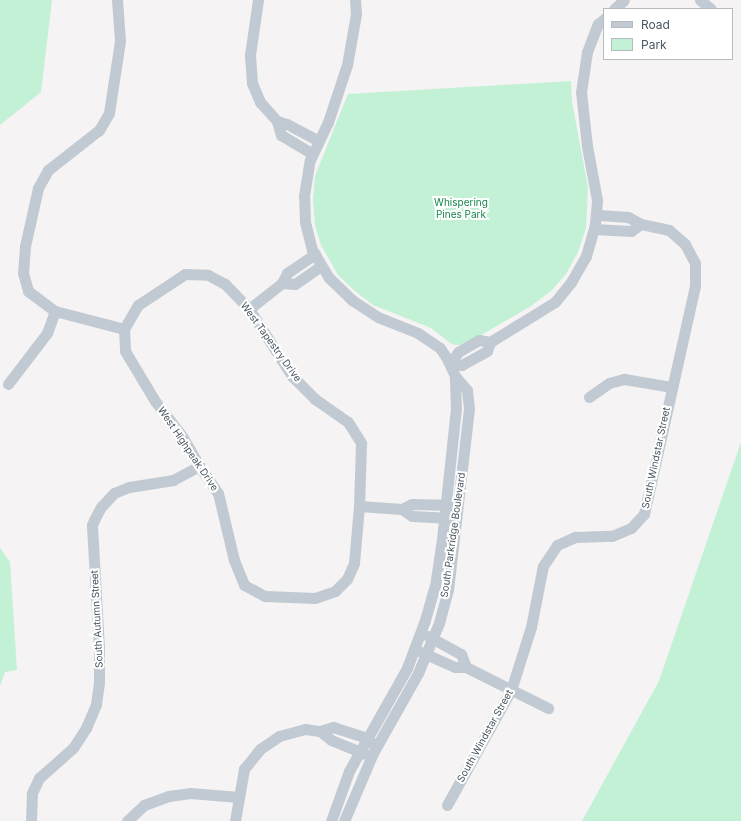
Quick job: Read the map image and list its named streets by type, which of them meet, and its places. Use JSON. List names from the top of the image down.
{
  "streets": {
    "street": [
      "West Tapestry Drive",
      "West Highpeak Drive",
      "South Windstar Street",
      "South Parkridge Boulevard",
      "South Autumn Street"
    ]
  },
  "crossings": [
    ["West Tapestry Drive", "West Highpeak Drive"],
    ["West Highpeak Drive", "South Autumn Street"]
  ],
  "parks": ["Whispering Pines Park"],
  "legend": ["Road", "Park"]
}
